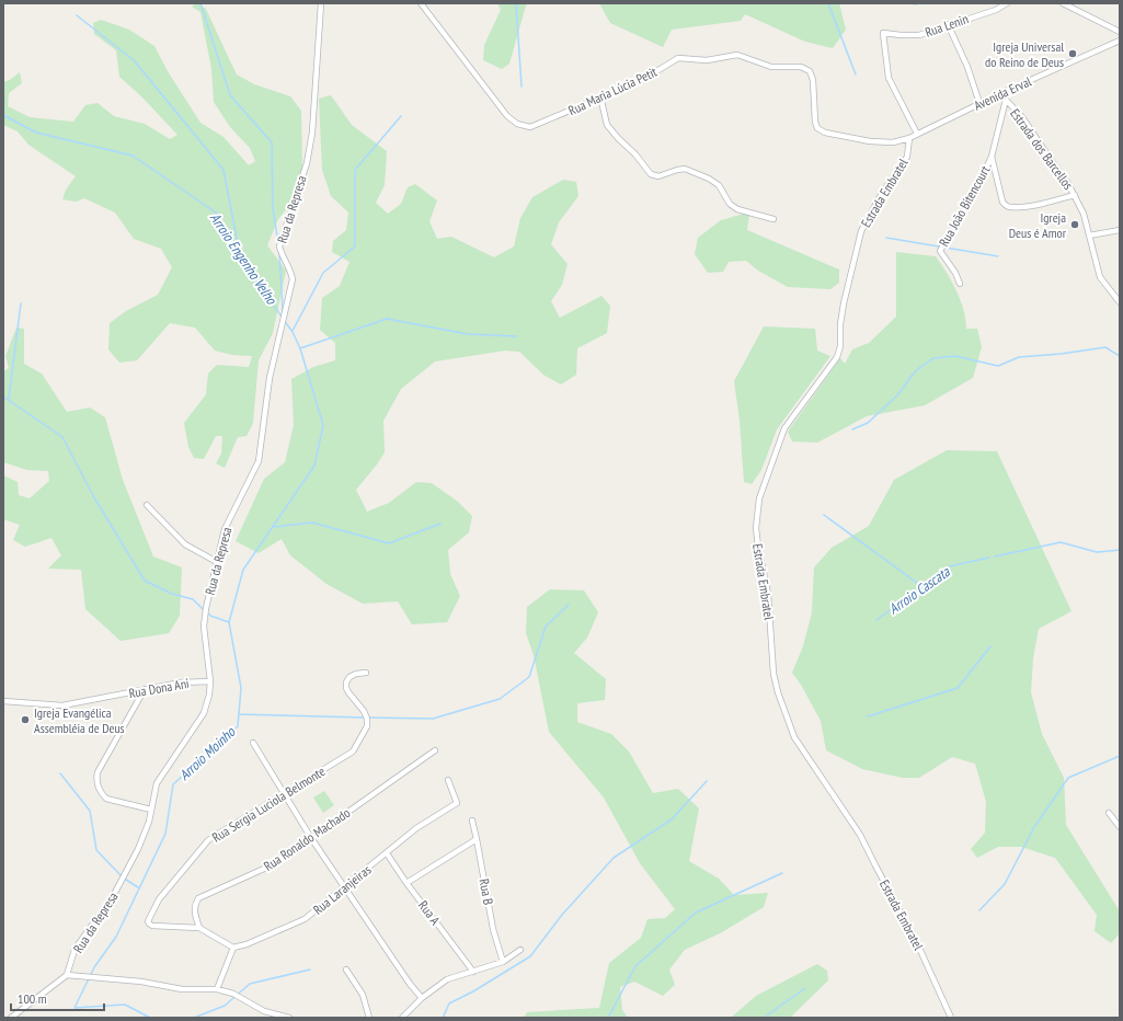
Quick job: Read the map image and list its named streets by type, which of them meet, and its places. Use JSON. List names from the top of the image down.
{
  "streets": {
    "street": [
      "Rua Lenin",
      "Rua Maria Lúcia Petit",
      "Avenida Erval",
      "Estrada dos Barcellos",
      "Estrada Embratel",
      "Rua João Bitencourt",
      "Rua da Represa",
      "Rua Dona Ani",
      "Rua Sergia Luciola Belmonte",
      "Rua Ronaldo Machado",
      "Rua Laranjeiras",
      "Rua B",
      "Rua A"
    ]
  },
  "crossings": [
    ["Rua Lenin", "Avenida Erval"],
    ["Rua Maria Lúcia Petit", "Avenida Erval"],
    ["Rua Maria Lúcia Petit", "Estrada Embratel"],
    ["Avenida Erval", "Estrada dos Barcellos"],
    ["Avenida Erval", "Estrada Embratel"],
    ["Estrada dos Barcellos", "Rua João Bitencourt"],
    ["Rua da Represa", "Rua Dona Ani"],
    ["Rua Sergia Luciola Belmonte", "Rua Ronaldo Machado"],
    ["Rua Laranjeiras", "Rua A"]
  ],
  "water": ["Arroio Engenho Velho", "Arroio Cascata", "Arroio Moinho"],
  "places": ["Igreja Universal do Reino de Deus", "Igreja Deus é Amor", "Igreja Evangélica Assembléia de Deus"],
  "scale_bar": "100 m"
}
